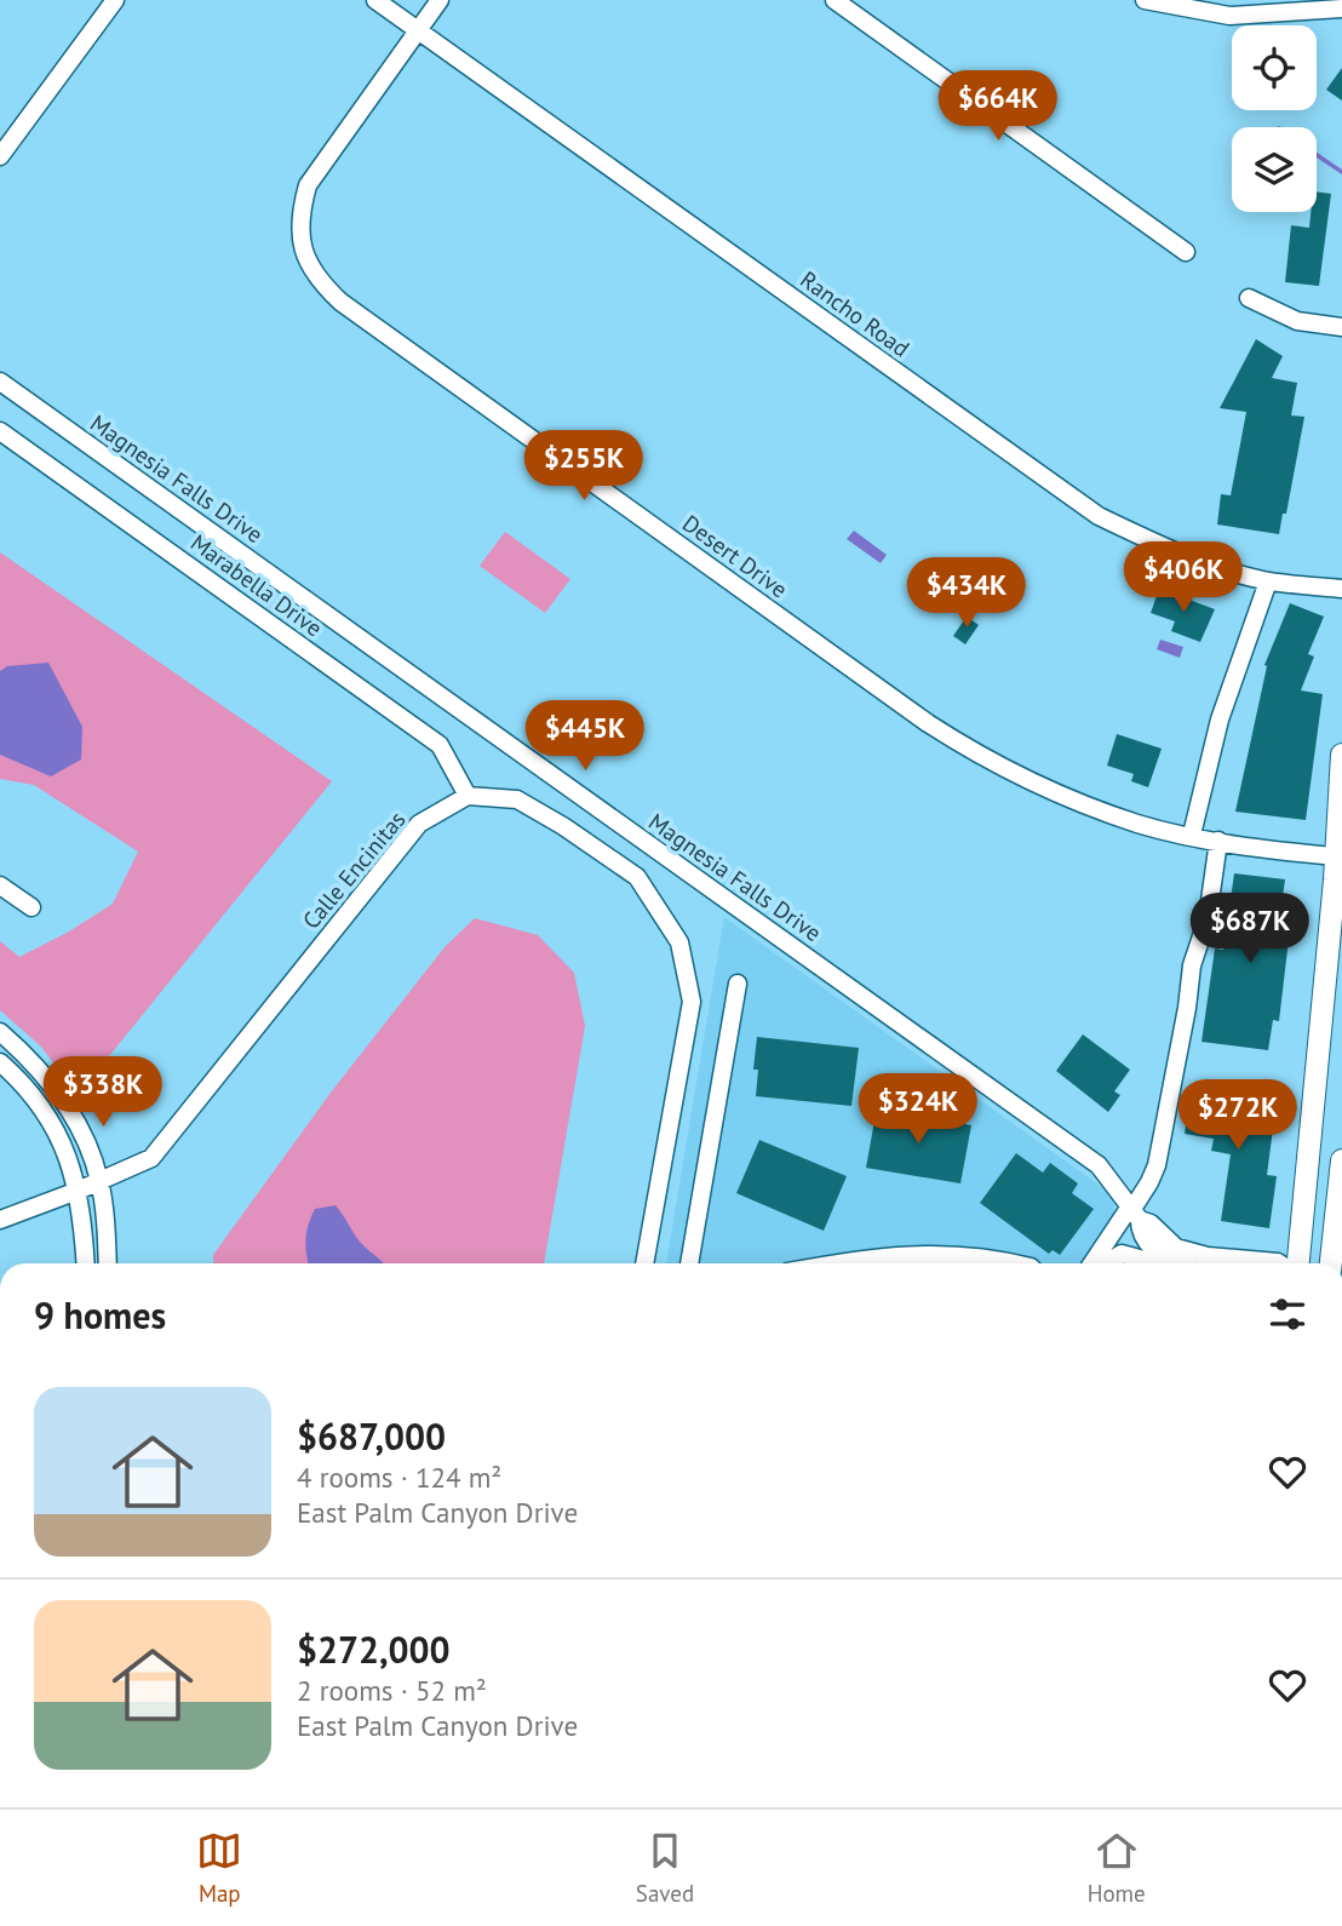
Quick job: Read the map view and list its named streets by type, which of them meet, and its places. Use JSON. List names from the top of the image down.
{
  "streets": {
    "street": [
      "Rancho Road",
      "Magnesia Falls Drive",
      "Desert Drive",
      "Marabella Drive",
      "Calle Encinitas"
    ]
  },
  "crossings": [
    ["Rancho Road", "Desert Drive"],
    ["Marabella Drive", "Calle Encinitas"]
  ],
  "page": {
    "price": [
      "$664K",
      "$255K",
      "$406K",
      "$434K",
      "$445K",
      "$687K",
      "$338K",
      "$324K",
      "$272K"
    ],
    "heading": "9 homes",
    "list": [
      {
        "name": "$687,000",
        "note": "4 rooms · 124 m² · East Palm Canyon Drive"
      },
      {
        "name": "$272,000",
        "note": "2 rooms · 52 m² · East Palm Canyon Drive"
      }
    ],
    "tabs": ["Map", "Saved", "Home"]
  }
}
